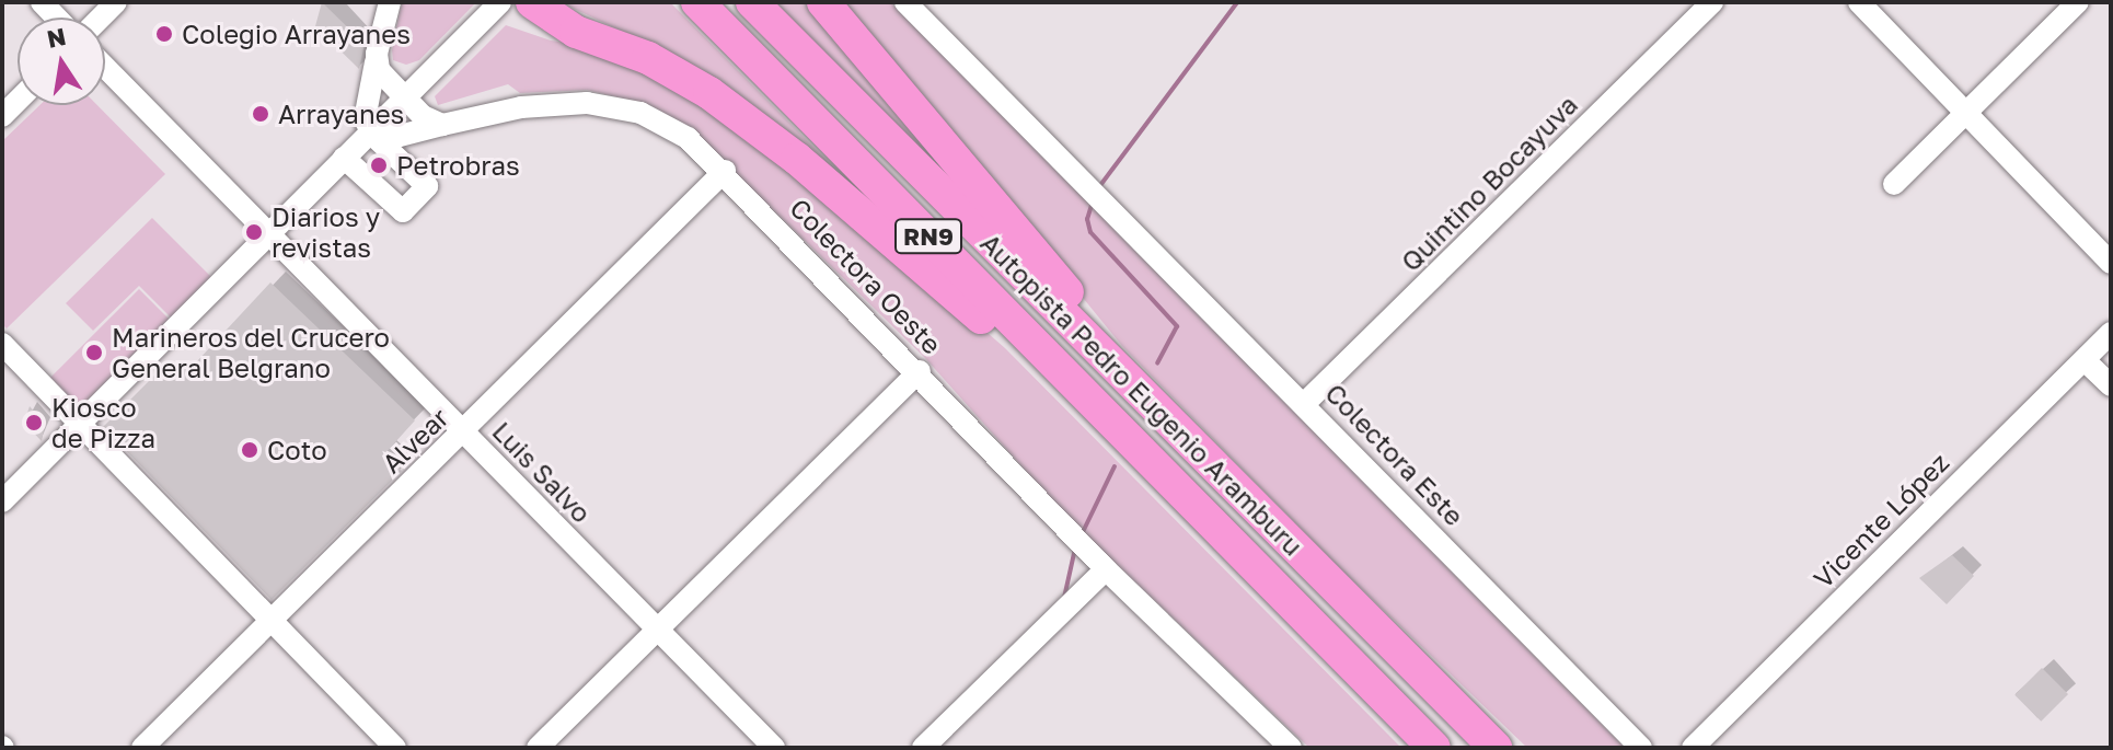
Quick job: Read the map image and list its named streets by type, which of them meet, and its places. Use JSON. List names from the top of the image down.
{
  "streets": {
    "highway": ["RN9", "Autopista Pedro Eugenio Aramburu"],
    "street": [
      "Quintino Bocayuva",
      "Colectora Oeste",
      "Alvear",
      "Colectora Este",
      "Luis Salvo",
      "Vicente López"
    ]
  },
  "crossings": [
    ["Quintino Bocayuva", "Colectora Este"],
    ["Colectora Oeste", "Alvear"],
    ["Alvear", "Luis Salvo"]
  ],
  "places": [
    "Colegio Arrayanes",
    "Arrayanes",
    "Petrobras",
    "Diarios y revistas",
    "Marineros del Crucero General Belgrano",
    "Kiosco de Pizza",
    "Coto"
  ],
  "north": "top"
}
